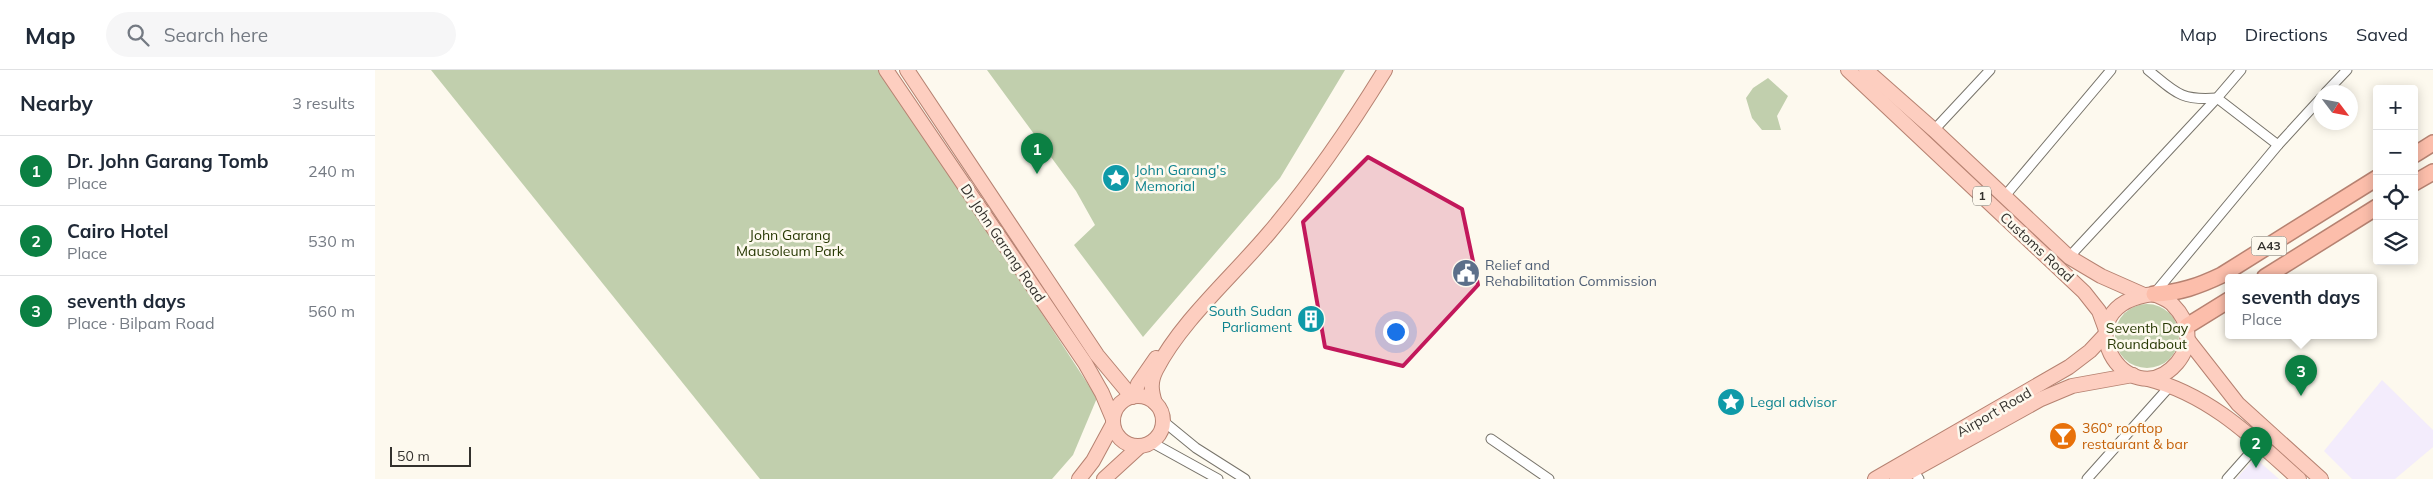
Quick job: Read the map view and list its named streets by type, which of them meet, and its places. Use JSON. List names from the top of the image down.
{
  "streets": {
    "highway": ["A43"],
    "main road": [
      "1",
      "Dr John Garang Road",
      "Customs Road",
      "Airport Road"
    ]
  },
  "crossings": [
    ["1", "A43"],
    ["1", "Customs Road"],
    ["1", "Airport Road"],
    ["A43", "Customs Road"],
    ["A43", "Airport Road"],
    ["Customs Road", "Airport Road"]
  ],
  "parks": ["John Garang Mausoleum Park", "Seventh Day Roundabout"],
  "places": {
    "place": ["John Garang's Memorial", "Legal advisor"],
    "public building": ["Relief and Rehabilitation Commission"],
    "building": ["South Sudan Parliament"],
    "bar": ["360° rooftop restaurant & bar"]
  },
  "scale_bar": "50 m",
  "north": "bottom right",
  "page": {
    "header": "Map",
    "search": "Search here",
    "nav": ["Map", "Directions", "Saved"],
    "heading": ["Nearby", "3 results"],
    "map_buttons": ["+", "−"],
    "pins": ["1", "3", "2"],
    "list": [
      {
        "mark": "1",
        "name": "Dr. John Garang Tomb",
        "note": "Place",
        "value": "240 m"
      },
      {
        "mark": "2",
        "name": "Cairo Hotel",
        "note": "Place",
        "value": "530 m"
      },
      {
        "mark": "3",
        "name": "seventh days",
        "note": "Place · Bilpam Road",
        "value": "560 m"
      }
    ],
    "popup": ["seventh days", "Place"],
    "scale": "50 m"
  }
}
